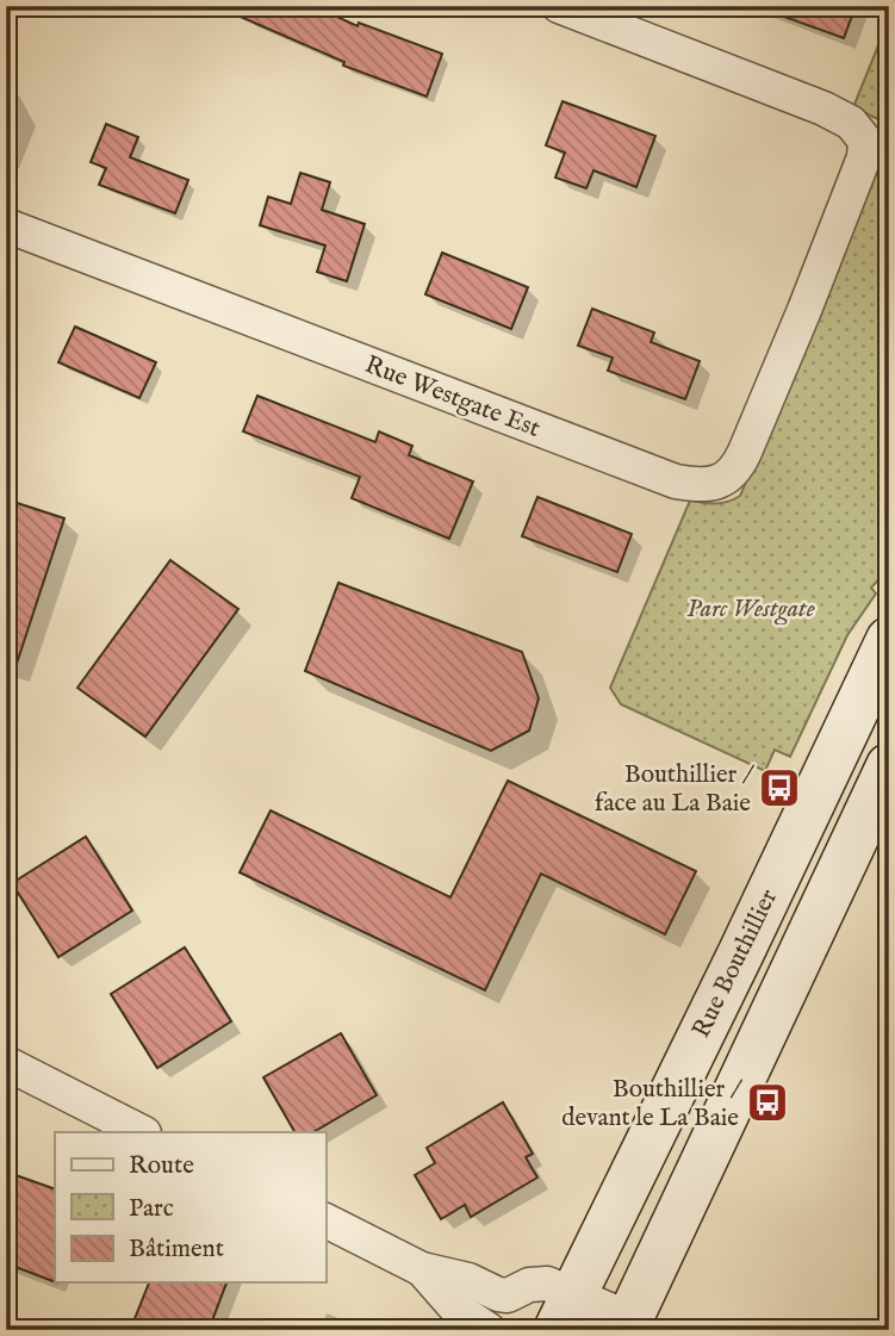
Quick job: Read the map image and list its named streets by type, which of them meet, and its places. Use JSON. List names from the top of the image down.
{
  "streets": {
    "street": ["Rue Westgate Est", "Rue Bouthillier"]
  },
  "parks": ["Parc Westgate"],
  "places": {
    "bus stop": ["Bouthillier / face au La Baie", "Bouthillier / devant le La Baie"]
  },
  "legend": ["Route", "Parc", "Bâtiment"]
}
